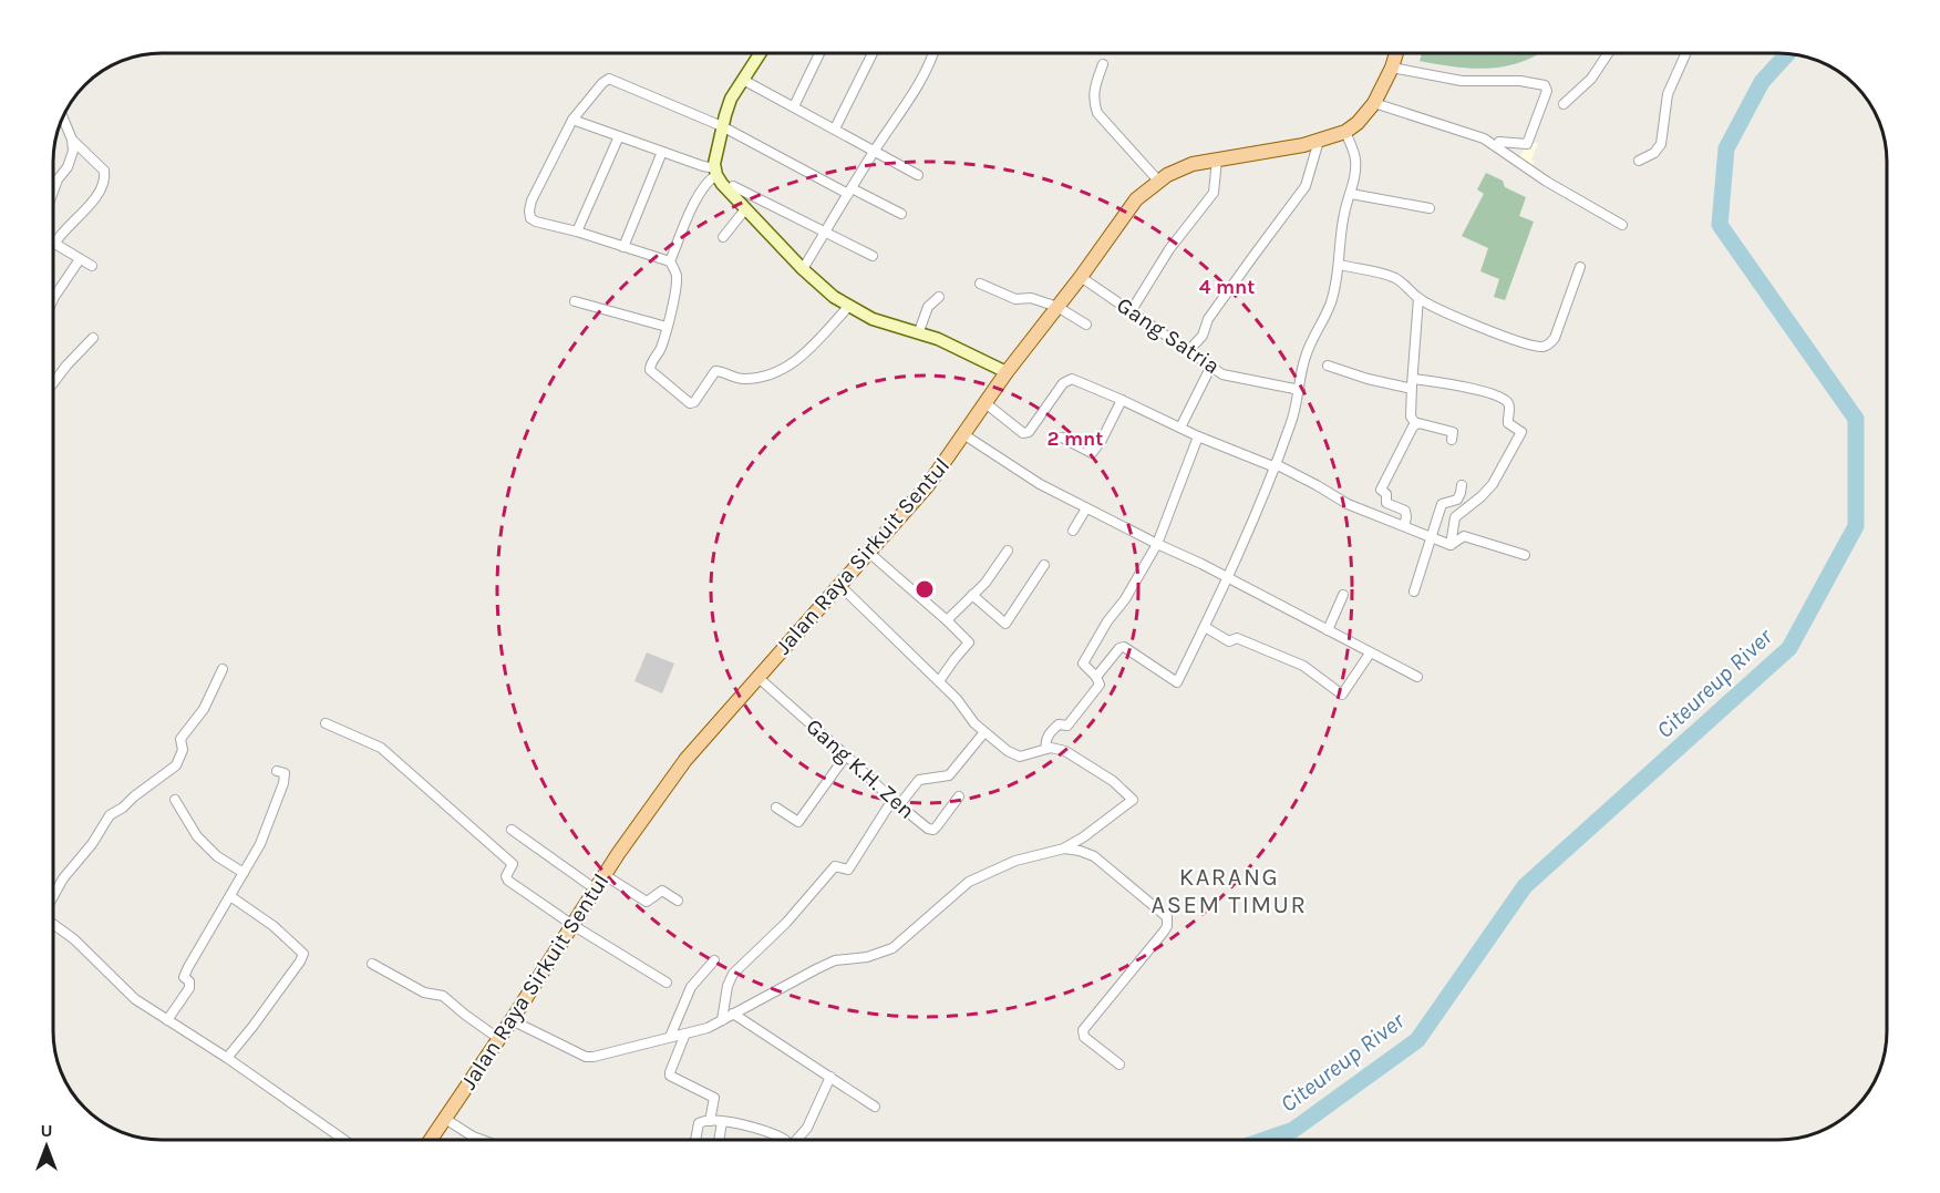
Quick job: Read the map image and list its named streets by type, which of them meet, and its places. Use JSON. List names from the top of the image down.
{
  "streets": {
    "main road": ["Jalan Raya Sirkuit Sentul"],
    "street": ["Gang Satria", "Gang K.H. Zen"]
  },
  "crossings": [
    ["Gang Satria", "Jalan Raya Sirkuit Sentul"],
    ["Jalan Raya Sirkuit Sentul", "Gang K.H. Zen"]
  ],
  "districts": ["KARANG ASEM TIMUR"],
  "water": ["Citeureup River"],
  "north": "top",
  "rings": ["4 mnt", "2 mnt"]
}
